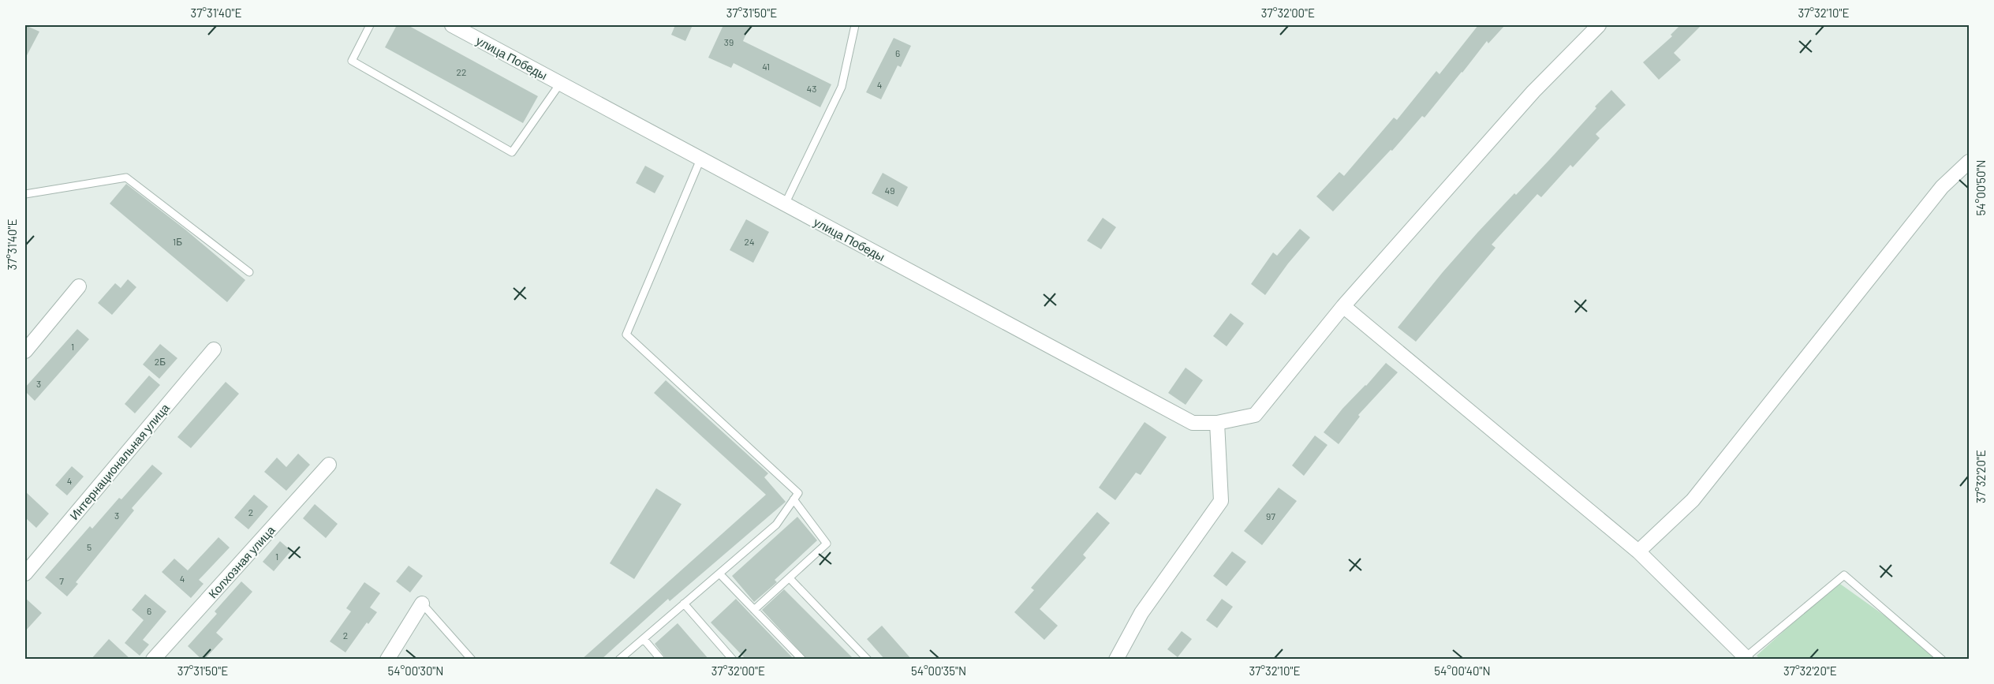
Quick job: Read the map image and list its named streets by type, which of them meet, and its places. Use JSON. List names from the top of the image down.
{
  "streets": {
    "street": ["улица Победы", "Интернациональная улица", "Колхозная улица"]
  },
  "house_numbers": [
    "39",
    "6",
    "41",
    "22",
    "4",
    "43",
    "49",
    "1Б",
    "24",
    "1",
    "2Б",
    "3",
    "4",
    "2",
    "3",
    "97",
    "5",
    "1",
    "4",
    "7",
    "6",
    "2"
  ],
  "coordinates": [
    "37°31'40\"E",
    "37°31'50\"E",
    "37°32'00\"E",
    "37°32'10\"E",
    "54°00'50\"N",
    "37°32'20\"E",
    "54°00'30\"N",
    "54°00'35\"N",
    "54°00'40\"N"
  ]
}
